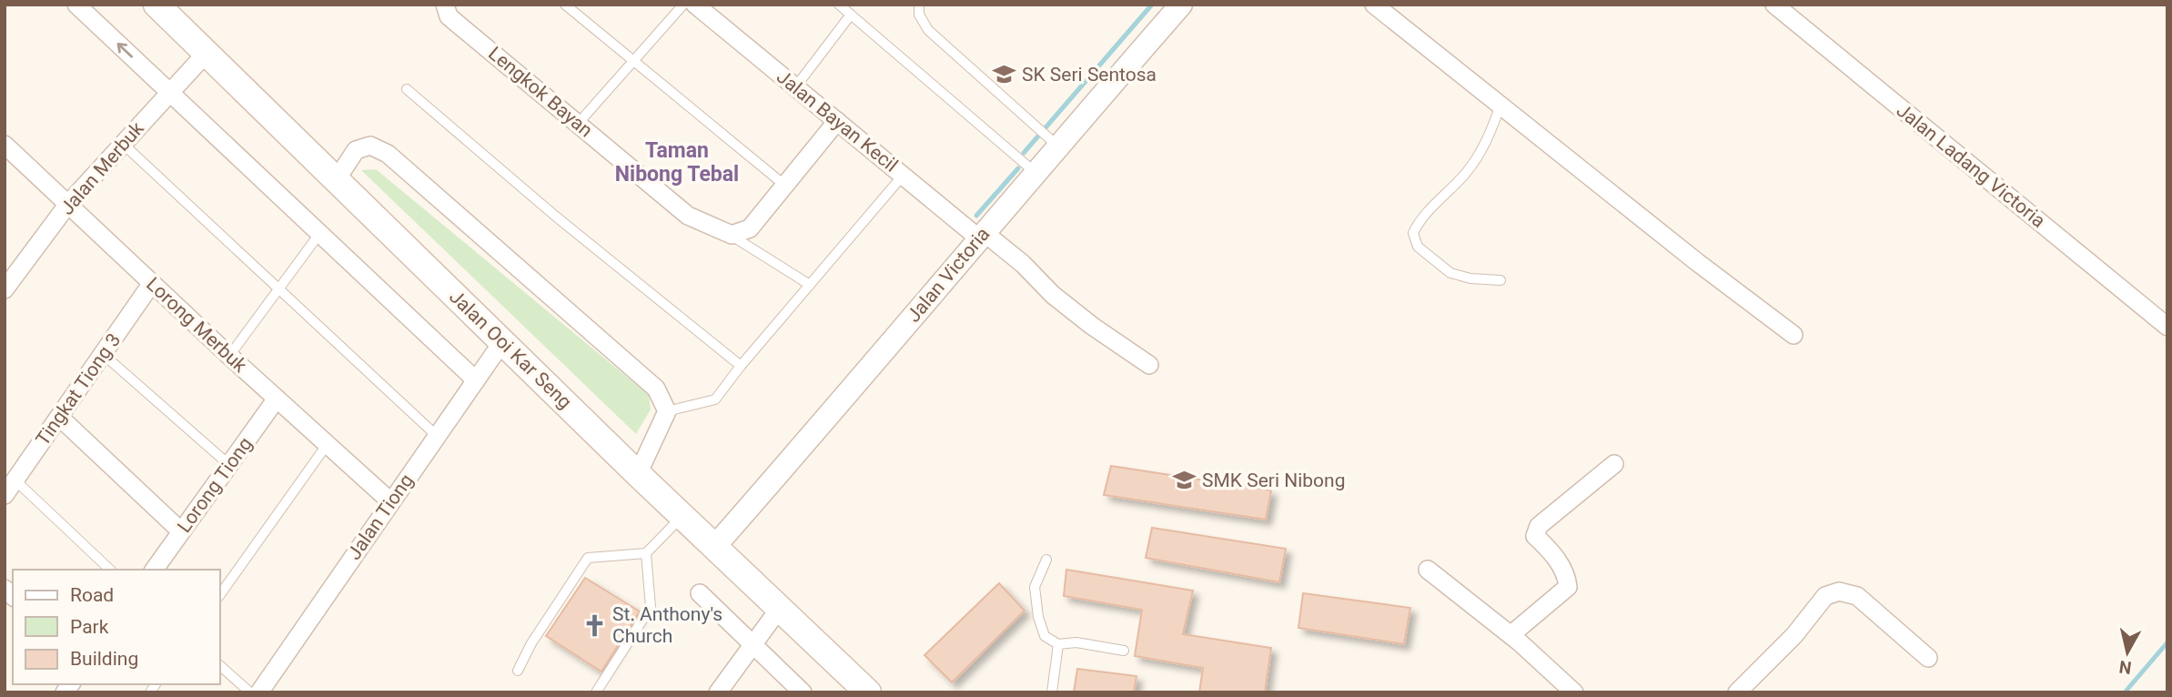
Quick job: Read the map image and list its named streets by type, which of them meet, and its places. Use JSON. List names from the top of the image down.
{
  "streets": {
    "main road": ["Jalan Ooi Kar Seng"],
    "street": [
      "Lengkok Bayan",
      "Jalan Bayan Kecil",
      "Jalan Ladang Victoria",
      "Jalan Merbuk",
      "Jalan Victoria",
      "Lorong Merbuk",
      "Tingkat Tiong 3",
      "Lorong Tiong",
      "Jalan Tiong"
    ]
  },
  "crossings": [
    ["Jalan Bayan Kecil", "Jalan Victoria"],
    ["Jalan Merbuk", "Lorong Merbuk"],
    ["Jalan Merbuk", "Jalan Ooi Kar Seng"],
    ["Jalan Victoria", "Jalan Ooi Kar Seng"],
    ["Lorong Merbuk", "Tingkat Tiong 3"],
    ["Lorong Merbuk", "Lorong Tiong"],
    ["Lorong Merbuk", "Jalan Tiong"],
    ["Jalan Ooi Kar Seng", "Jalan Tiong"]
  ],
  "districts": ["Taman Nibong Tebal"],
  "places": {
    "school or university": ["SK Seri Sentosa", "SMK Seri Nibong"],
    "church": ["St. Anthony's Church"]
  },
  "legend": ["Road", "Park", "Building"],
  "north": "bottom"
}
